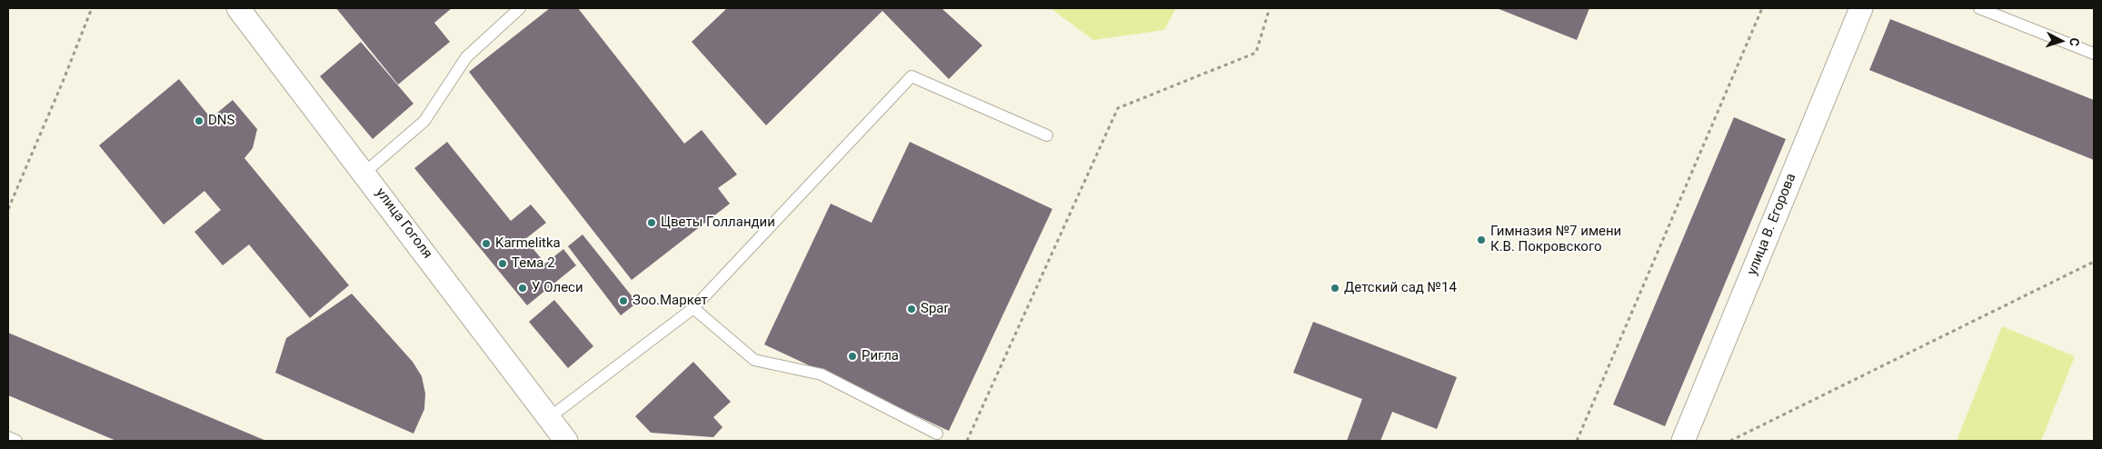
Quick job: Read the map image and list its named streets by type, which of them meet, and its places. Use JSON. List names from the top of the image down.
{
  "streets": {
    "street": ["улица Гоголя", "улица В. Егорова"]
  },
  "places": [
    "DNS",
    "Цветы Голландии",
    "Гимназия №7 имени К.В. Покровского",
    "Karmelitka",
    "Тема 2",
    "У Олеси",
    "Детский сад №14",
    "Зоо.Маркет",
    "Spar",
    "Ригла"
  ],
  "north": "right"
}
